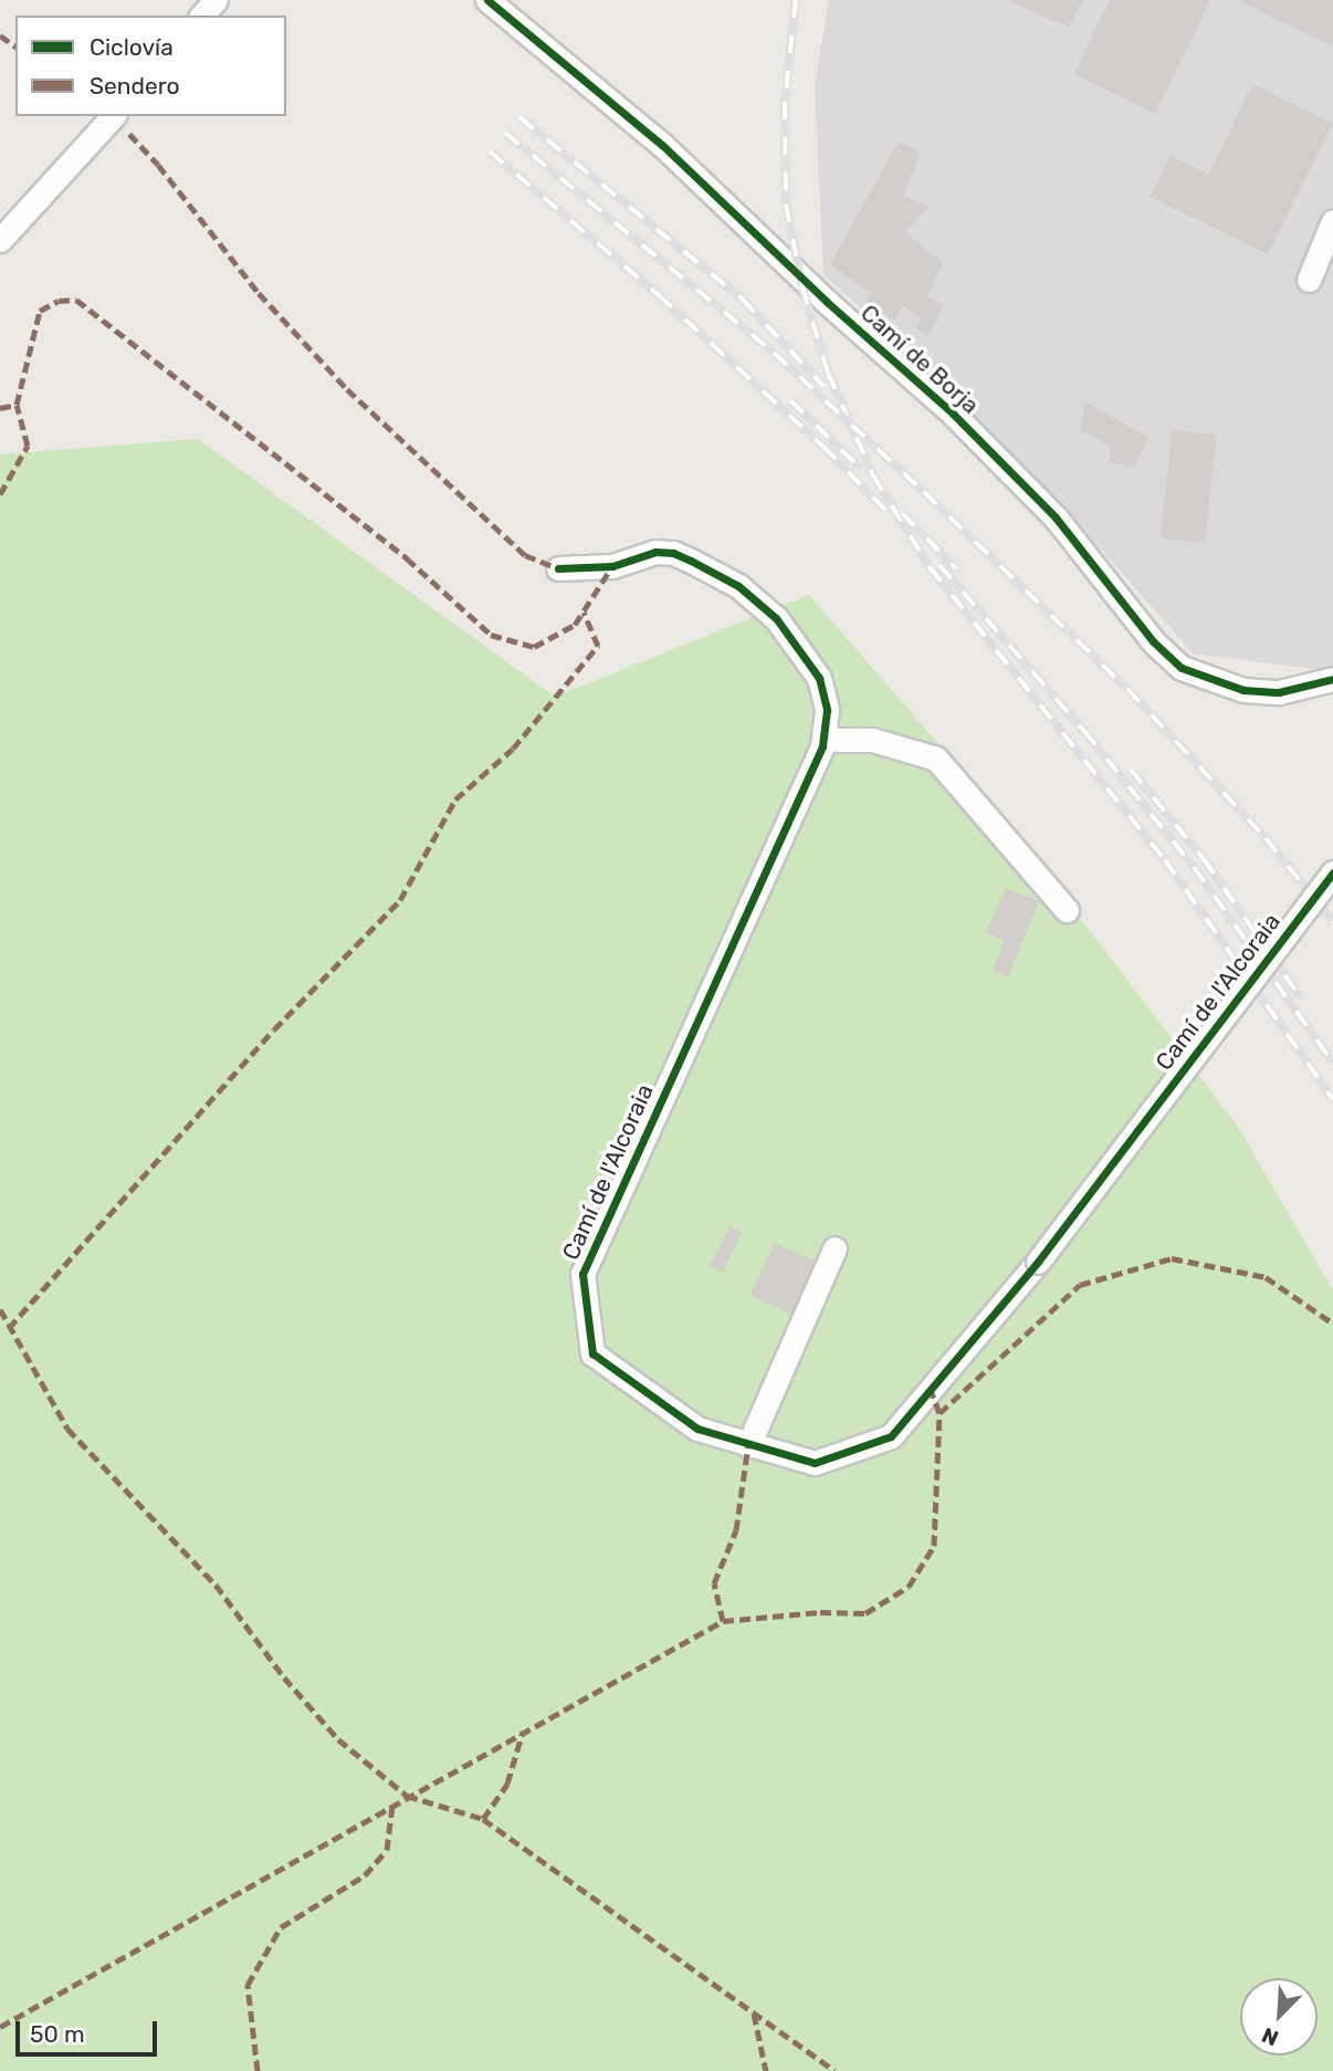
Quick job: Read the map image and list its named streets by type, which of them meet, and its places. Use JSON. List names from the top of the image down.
{
  "streets": {
    "street": ["Camí de Borja", "Camí de l'Alcoraia"]
  },
  "legend": ["Ciclovía", "Sendero"],
  "scale_bar": "50 m",
  "north": "bottom left"
}
